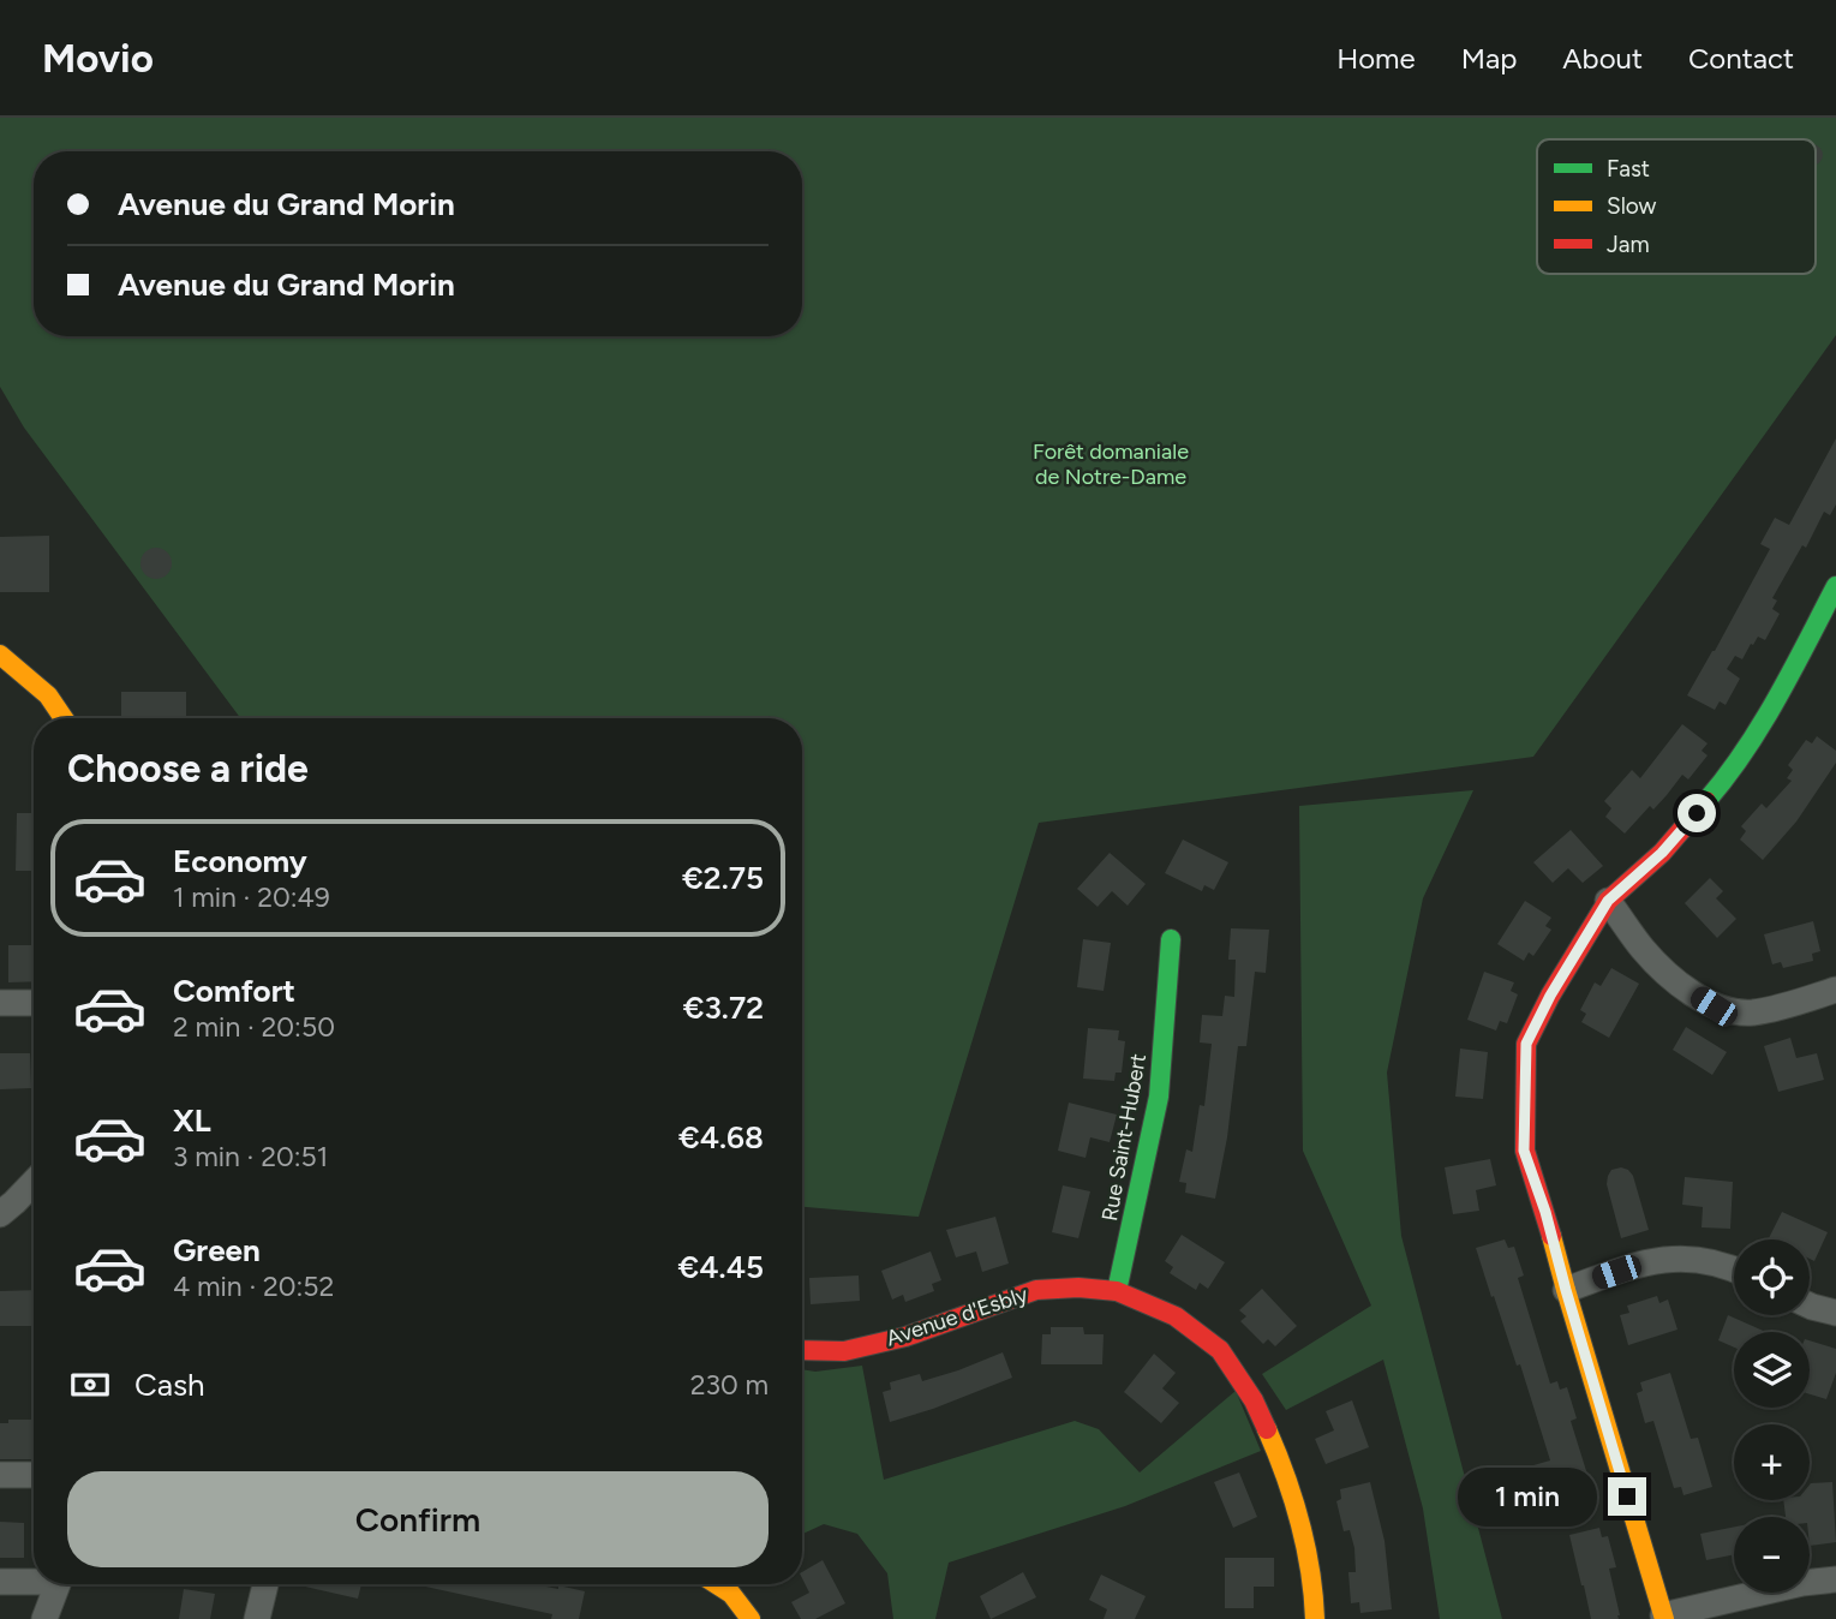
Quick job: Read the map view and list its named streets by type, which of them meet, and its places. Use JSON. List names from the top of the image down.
{
  "streets": {
    "street": ["Rue Saint-Hubert", "Avenue d'Esbly"]
  },
  "crossings": [
    ["Rue Saint-Hubert", "Avenue d'Esbly"]
  ],
  "parks": ["Forêt domaniale de Notre-Dame"],
  "legend": ["Fast", "Slow", "Jam"],
  "page": {
    "header": "Movio",
    "nav": [
      "Home",
      "Map",
      "About",
      "Contact"
    ],
    "banner": ["Avenue du Grand Morin", "Avenue du Grand Morin"],
    "heading": "Choose a ride",
    "list": [
      {
        "name": "Economy",
        "note": "1 min · 20:49",
        "value": "€2.75"
      },
      {
        "name": "Comfort",
        "note": "2 min · 20:50",
        "value": "€3.72"
      },
      {
        "name": "XL",
        "note": "3 min · 20:51",
        "value": "€4.68"
      },
      {
        "name": "Green",
        "note": "4 min · 20:52",
        "value": "€4.45"
      }
    ],
    "map_buttons": ["+", "−"],
    "pay": ["Cash", "230 m"],
    "buttons": "Confirm",
    "bubble": "1 min"
  }
}
